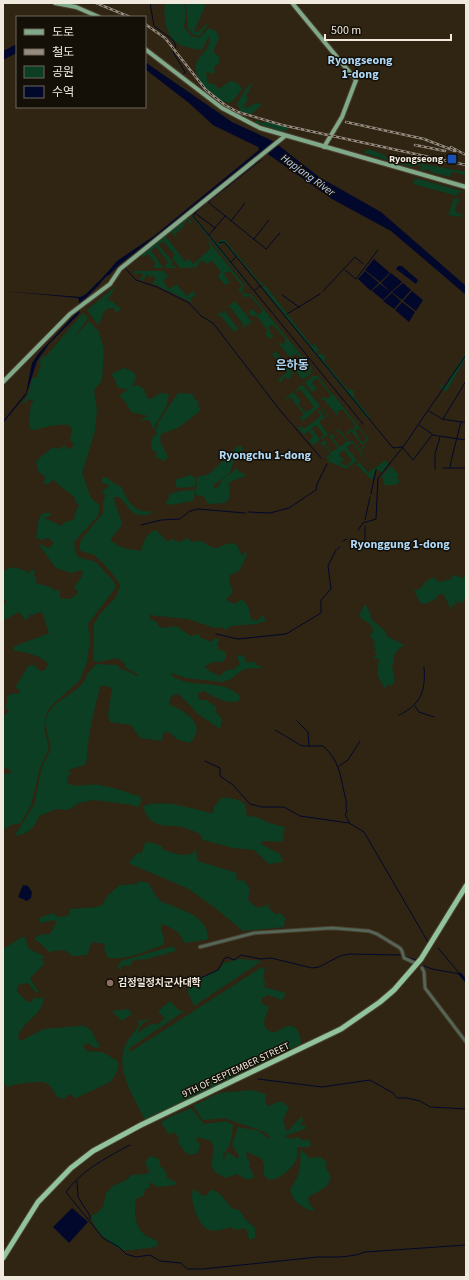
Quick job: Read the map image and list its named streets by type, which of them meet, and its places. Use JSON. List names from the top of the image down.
{
  "streets": {
    "highway": ["9TH OF SEPTEMBER STREET"]
  },
  "districts": [
    "Ryongseong 1-dong",
    "은하동",
    "Ryongchu 1-dong",
    "Ryonggung 1-dong"
  ],
  "water": ["Hapjang River"],
  "places": {
    "transit": ["Ryongseong"],
    "other": ["김정일정치군사대학"]
  },
  "legend": [
    "도로",
    "철도",
    "공원",
    "수역"
  ],
  "scale_bar": "500 m"
}
